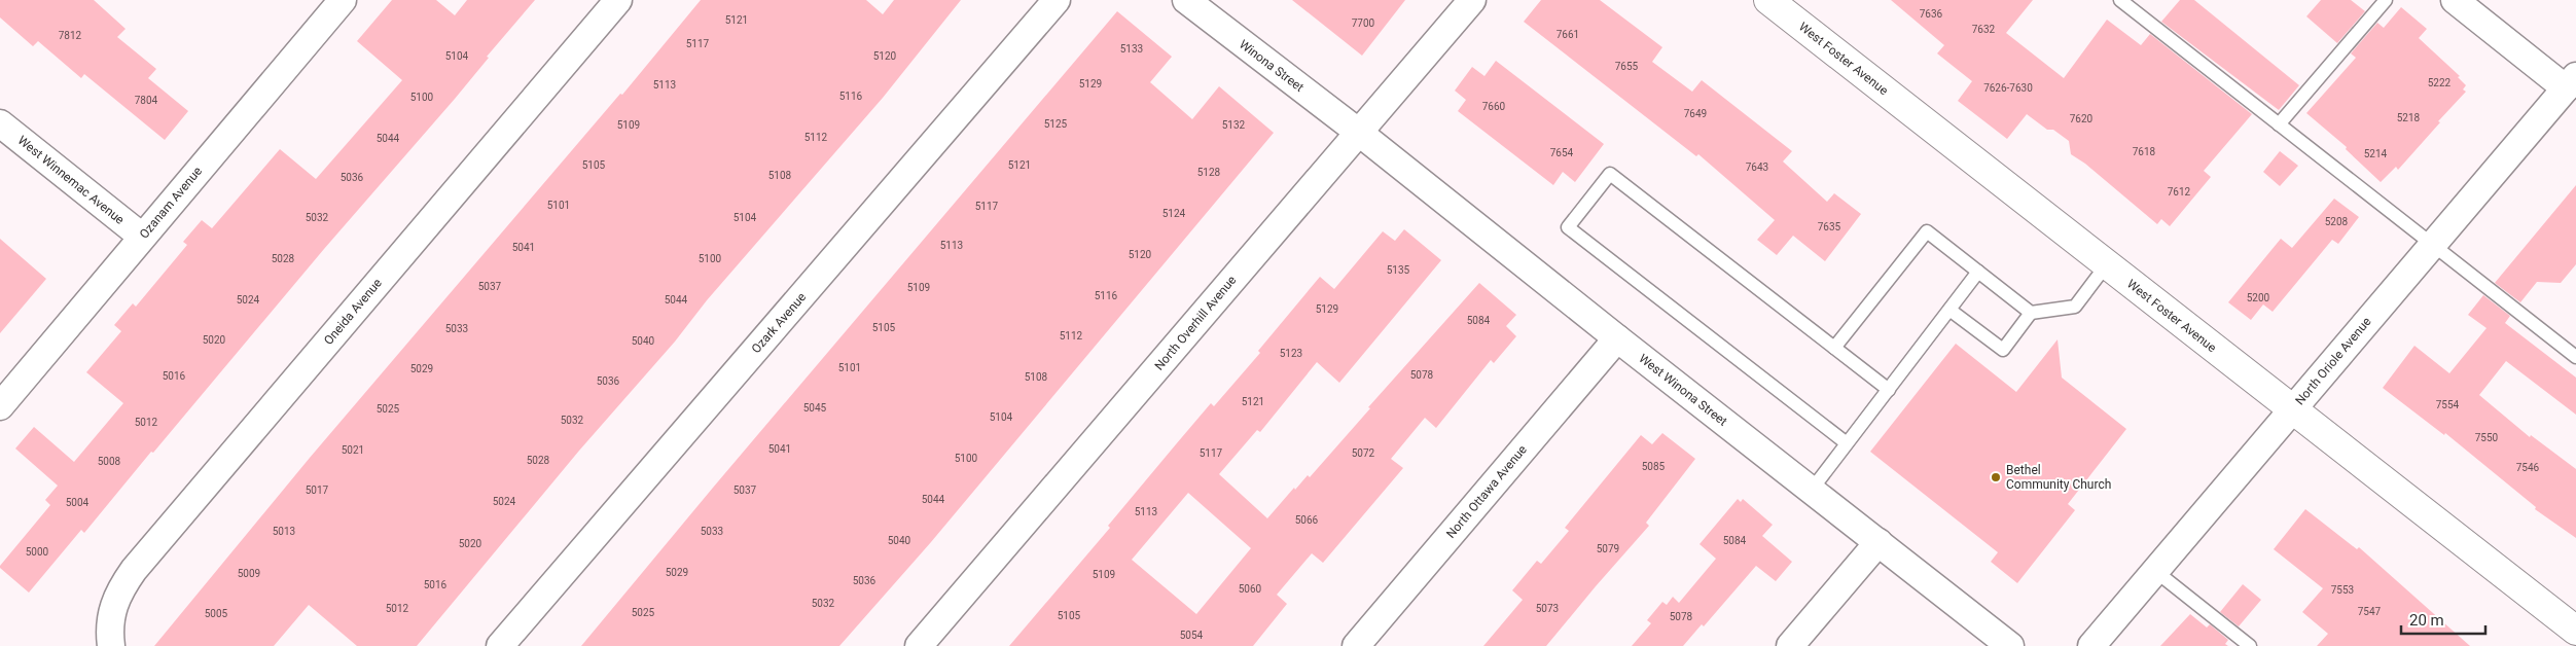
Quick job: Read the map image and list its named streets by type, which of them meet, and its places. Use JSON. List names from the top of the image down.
{
  "streets": {
    "street": [
      "West Foster Avenue",
      "Winona Street",
      "West Winnemac Avenue",
      "Ozanam Avenue",
      "Oneida Avenue",
      "Ozark Avenue",
      "North Overhill Avenue",
      "North Oriole Avenue",
      "West Winona Street",
      "North Ottawa Avenue"
    ]
  },
  "crossings": [
    ["West Foster Avenue", "North Oriole Avenue"],
    ["Winona Street", "North Overhill Avenue"],
    ["Winona Street", "West Winona Street"],
    ["West Winnemac Avenue", "Ozanam Avenue"],
    ["North Overhill Avenue", "West Winona Street"],
    ["West Winona Street", "North Ottawa Avenue"]
  ],
  "places": ["Bethel Community Church"],
  "house_numbers": [
    "7636",
    "5121",
    "7700",
    "7632",
    "7661",
    "7812",
    "5117",
    "5133",
    "5104",
    "5120",
    "7655",
    "5222",
    "5129",
    "5113",
    "7626-7630",
    "5116",
    "5100",
    "7804",
    "7660",
    "7649",
    "5218",
    "7620",
    "5125",
    "5109",
    "5132",
    "5112",
    "5044",
    "7618",
    "7654",
    "5214",
    "5105",
    "5121",
    "7643",
    "5128",
    "5108",
    "5036",
    "7612",
    "5101",
    "5117",
    "5124",
    "5032",
    "5104",
    "5208",
    "7635",
    "5113",
    "5041",
    "5120",
    "5028",
    "5100",
    "5135",
    "5037",
    "5109",
    "5116",
    "5200",
    "5024",
    "5044",
    "5129",
    "5084",
    "5105",
    "5033",
    "5112",
    "5020",
    "5040",
    "5123",
    "5101",
    "5029",
    "5078",
    "5016",
    "5108",
    "5036",
    "5121",
    "7554",
    "5045",
    "5025",
    "5104",
    "5032",
    "5012",
    "7550",
    "5041",
    "5021",
    "5117",
    "5072",
    "5100",
    "5028",
    "5008",
    "5085",
    "7546",
    "5017",
    "5037",
    "5044",
    "5024",
    "5004",
    "5113",
    "5066",
    "5013",
    "5033",
    "5040",
    "5084",
    "5020",
    "5079",
    "5000",
    "5029",
    "5009",
    "5109",
    "5036",
    "5016",
    "5060",
    "7553",
    "5032",
    "5012",
    "5073",
    "7547",
    "5025",
    "5005",
    "5105",
    "5078",
    "5054"
  ],
  "scale_bar": "20 m"
}
